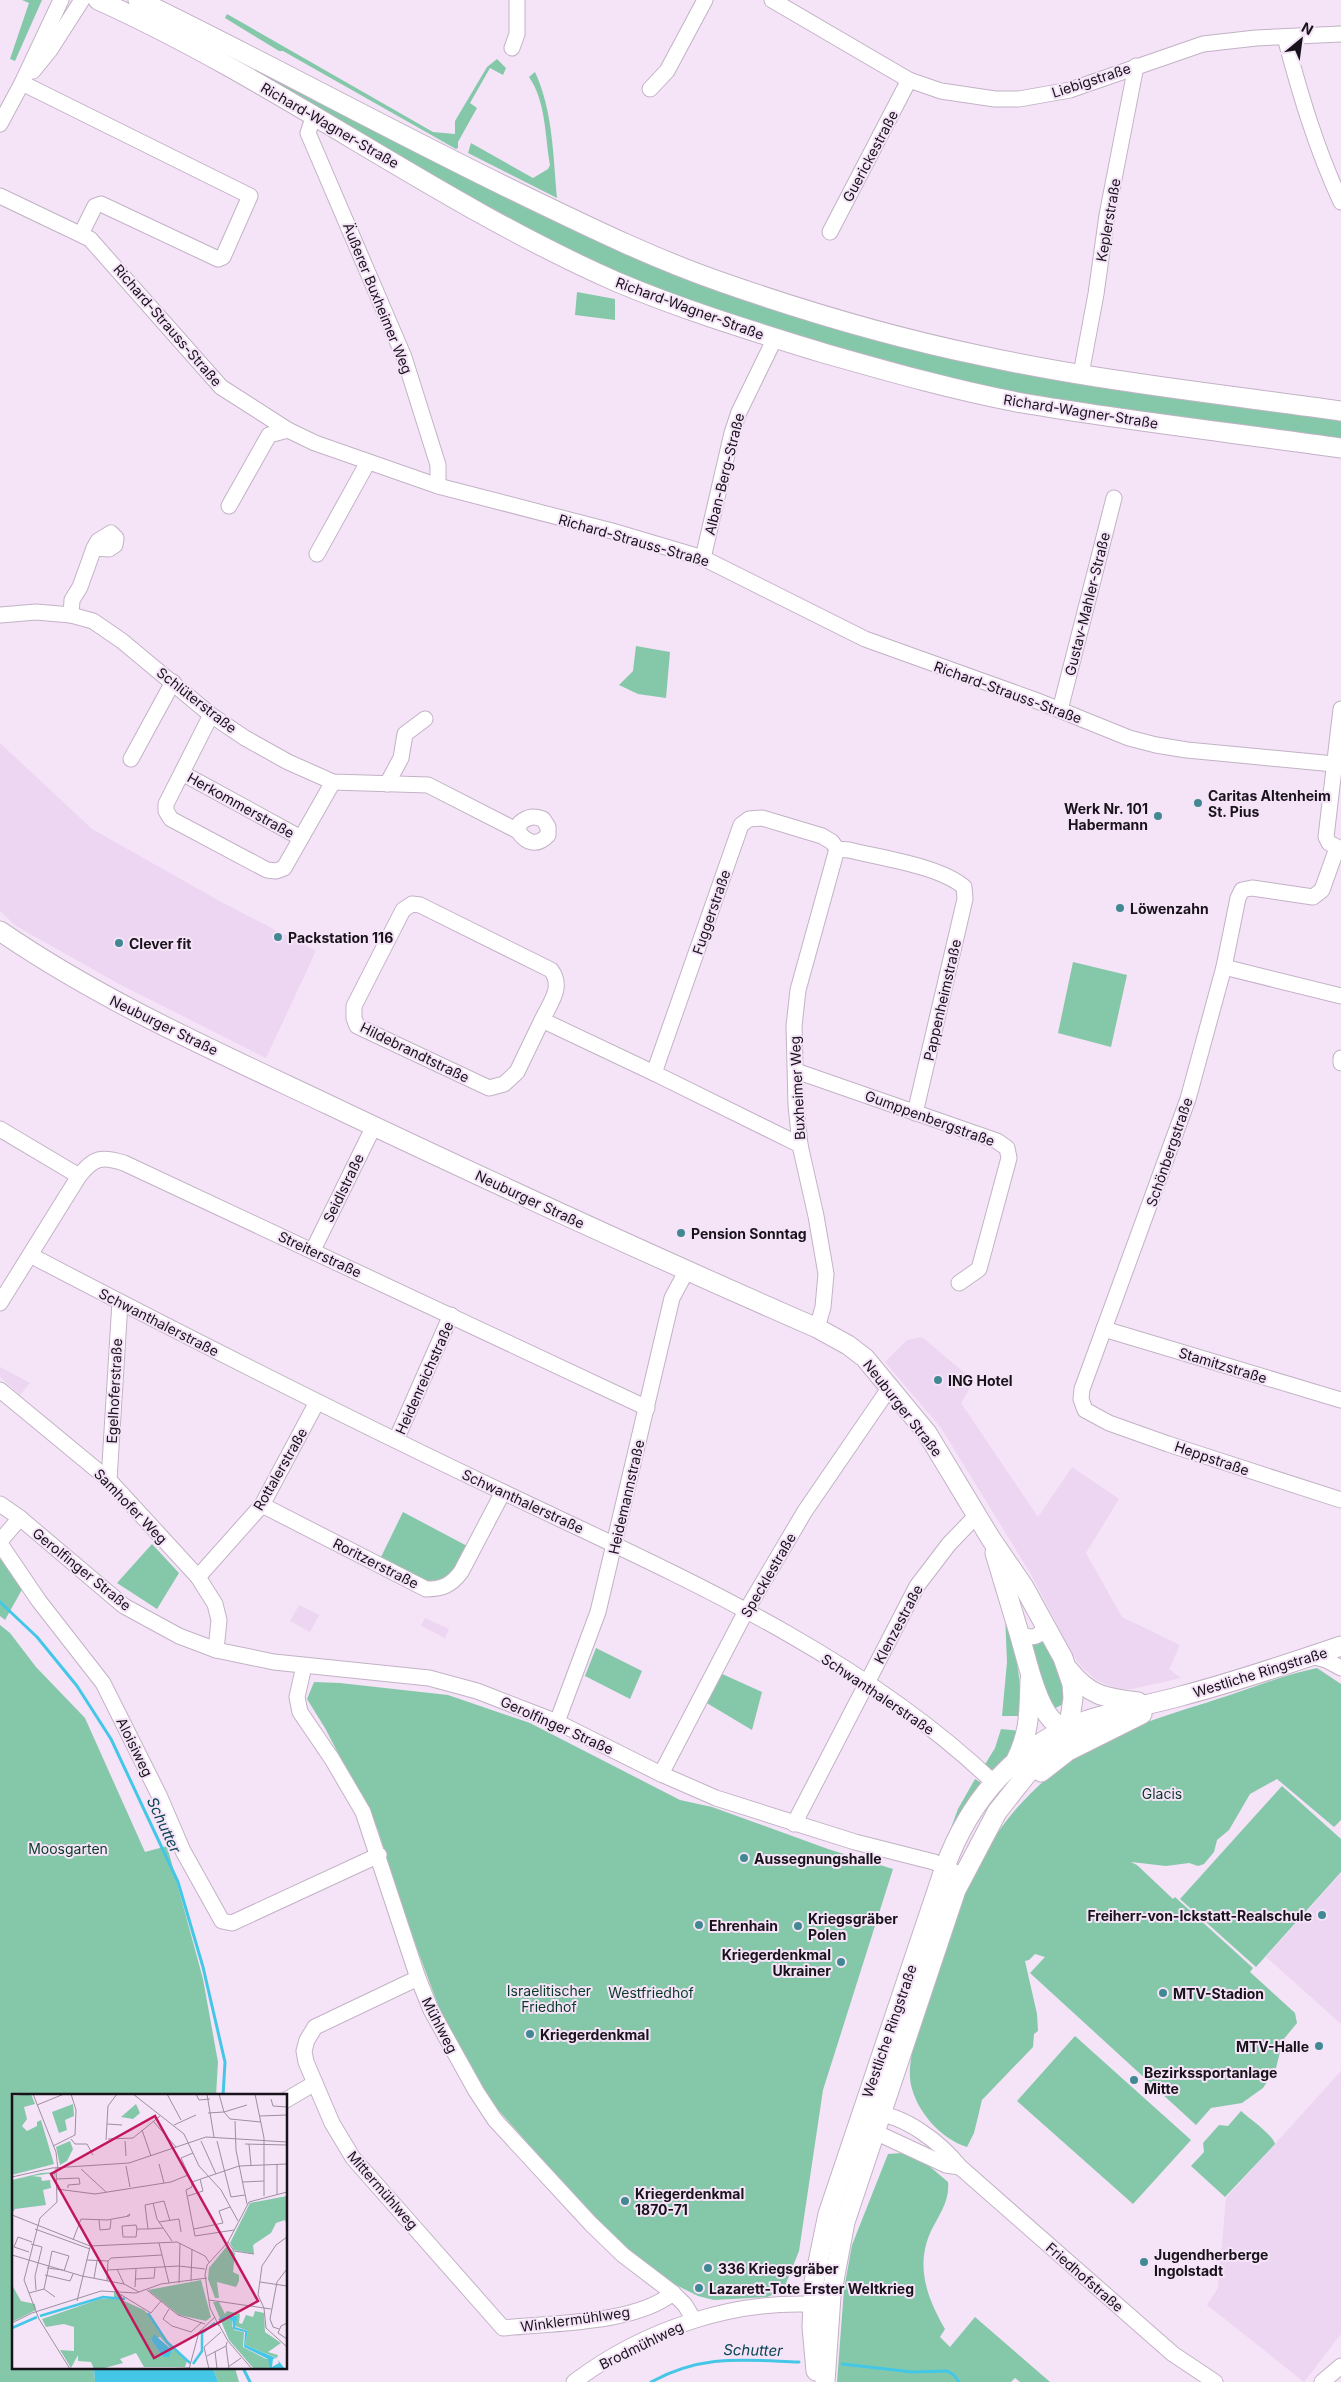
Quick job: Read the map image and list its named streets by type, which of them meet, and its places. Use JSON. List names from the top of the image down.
{
  "streets": {
    "main road": ["Richard-Wagner-Straße", "Neuburger Straße", "Westliche Ringstraße"],
    "street": [
      "Liebigstraße",
      "Guerickestraße",
      "Keplerstraße",
      "Äußerer Buxheimer Weg",
      "Richard-Strauss-Straße",
      "Alban-Berg-Straße",
      "Gustav-Mahler-Straße",
      "Schlüterstraße",
      "Herkommerstraße",
      "Fuggerstraße",
      "Pappenheimstraße",
      "Hildebrandtstraße",
      "Buxheimer Weg",
      "Gumppenbergstraße",
      "Schönbergstraße",
      "Seidlstraße",
      "Streiterstraße",
      "Schwanthalerstraße",
      "Stamitzstraße",
      "Heidenreichstraße",
      "Egelhoferstraße",
      "Heppstraße",
      "Rottalerstraße",
      "Heidemannstraße",
      "Samhofer Weg",
      "Roritzerstraße",
      "Gerolfinger Straße",
      "Specklestraße",
      "Klenzestraße",
      "Aloisiweg",
      "Mühlweg",
      "Mittermühlweg",
      "Friedhofstraße",
      "Winklermühlweg",
      "Brodmühlweg"
    ]
  },
  "crossings": [
    ["Liebigstraße", "Guerickestraße"],
    ["Liebigstraße", "Keplerstraße"],
    ["Richard-Wagner-Straße", "Keplerstraße"],
    ["Richard-Wagner-Straße", "Äußerer Buxheimer Weg"],
    ["Richard-Wagner-Straße", "Alban-Berg-Straße"],
    ["Äußerer Buxheimer Weg", "Richard-Strauss-Straße"],
    ["Richard-Strauss-Straße", "Alban-Berg-Straße"],
    ["Richard-Strauss-Straße", "Gustav-Mahler-Straße"],
    ["Schlüterstraße", "Herkommerstraße"],
    ["Fuggerstraße", "Pappenheimstraße"],
    ["Fuggerstraße", "Buxheimer Weg"],
    ["Pappenheimstraße", "Gumppenbergstraße"],
    ["Neuburger Straße", "Buxheimer Weg"],
    ["Neuburger Straße", "Seidlstraße"],
    ["Neuburger Straße", "Heidemannstraße"],
    ["Neuburger Straße", "Specklestraße"],
    ["Neuburger Straße", "Klenzestraße"],
    ["Neuburger Straße", "Westliche Ringstraße"],
    ["Buxheimer Weg", "Gumppenbergstraße"],
    ["Schönbergstraße", "Stamitzstraße"],
    ["Schönbergstraße", "Heppstraße"],
    ["Seidlstraße", "Streiterstraße"],
    ["Streiterstraße", "Schwanthalerstraße"],
    ["Streiterstraße", "Heidenreichstraße"],
    ["Streiterstraße", "Heidemannstraße"],
    ["Schwanthalerstraße", "Heidenreichstraße"],
    ["Schwanthalerstraße", "Egelhoferstraße"],
    ["Schwanthalerstraße", "Rottalerstraße"],
    ["Schwanthalerstraße", "Heidemannstraße"],
    ["Schwanthalerstraße", "Roritzerstraße"],
    ["Schwanthalerstraße", "Specklestraße"],
    ["Schwanthalerstraße", "Klenzestraße"],
    ["Schwanthalerstraße", "Westliche Ringstraße"],
    ["Egelhoferstraße", "Samhofer Weg"],
    ["Rottalerstraße", "Samhofer Weg"],
    ["Rottalerstraße", "Roritzerstraße"],
    ["Heidemannstraße", "Gerolfinger Straße"],
    ["Samhofer Weg", "Gerolfinger Straße"],
    ["Gerolfinger Straße", "Specklestraße"],
    ["Gerolfinger Straße", "Klenzestraße"],
    ["Gerolfinger Straße", "Westliche Ringstraße"],
    ["Gerolfinger Straße", "Aloisiweg"],
    ["Gerolfinger Straße", "Mühlweg"],
    ["Westliche Ringstraße", "Friedhofstraße"],
    ["Westliche Ringstraße", "Brodmühlweg"],
    ["Aloisiweg", "Mühlweg"],
    ["Mühlweg", "Mittermühlweg"],
    ["Mühlweg", "Winklermühlweg"],
    ["Mühlweg", "Brodmühlweg"],
    ["Mittermühlweg", "Winklermühlweg"]
  ],
  "water": ["Schutter"],
  "parks": [
    "Glacis",
    "Moosgarten",
    "Israelitischer Friedhof",
    "Westfriedhof"
  ],
  "places": [
    "Caritas Altenheim St. Pius",
    "Werk Nr. 101 Habermann",
    "Löwenzahn",
    "Packstation 116",
    "Clever fit",
    "Pension Sonntag",
    "ING Hotel",
    "Aussegnungshalle",
    "Freiherr-von-Ickstatt-Realschule",
    "Ehrenhain",
    "Kriegsgräber Polen",
    "Kriegerdenkmal Ukrainer",
    "MTV-Stadion",
    "Kriegerdenkmal",
    "MTV-Halle",
    "Bezirkssportanlage Mitte",
    "Kriegerdenkmal 1870-71",
    "Jugendherberge Ingolstadt",
    "336 Kriegsgräber",
    "Lazarett-Tote Erster Weltkrieg"
  ],
  "north": "top right"
}
